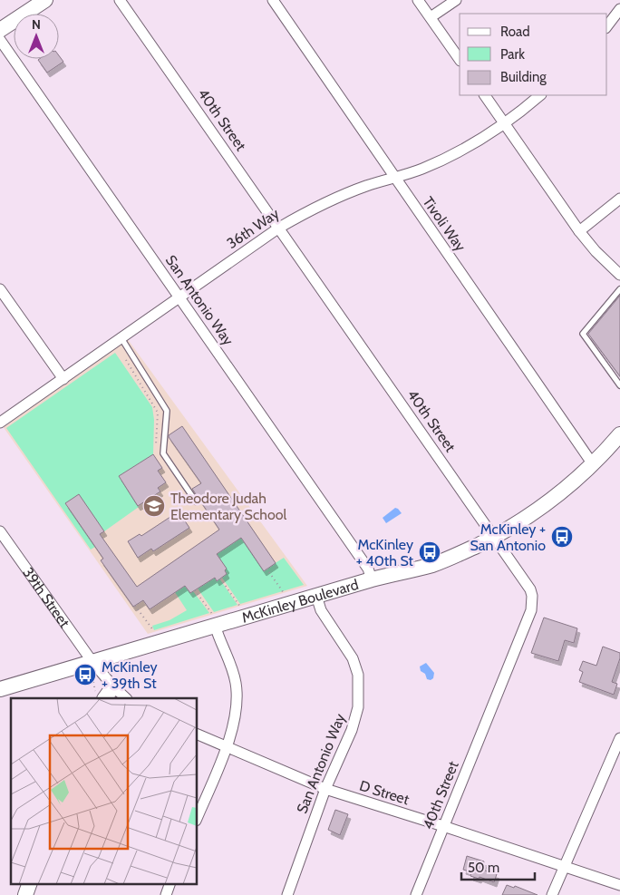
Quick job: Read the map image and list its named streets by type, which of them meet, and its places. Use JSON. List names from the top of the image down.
{
  "streets": {
    "street": [
      "40th Street",
      "Tivoli Way",
      "36th Way",
      "San Antonio Way",
      "39th Street",
      "McKinley Boulevard",
      "D Street"
    ]
  },
  "crossings": [
    ["40th Street", "36th Way"],
    ["40th Street", "McKinley Boulevard"],
    ["40th Street", "D Street"],
    ["Tivoli Way", "36th Way"],
    ["Tivoli Way", "McKinley Boulevard"],
    ["36th Way", "San Antonio Way"],
    ["San Antonio Way", "McKinley Boulevard"],
    ["San Antonio Way", "D Street"],
    ["39th Street", "McKinley Boulevard"]
  ],
  "places": {
    "school or university": ["Theodore Judah Elementary School"],
    "bus stop": ["McKinley + San Antonio", "McKinley + 40th St", "McKinley + 39th St"]
  },
  "legend": ["Road", "Park", "Building"],
  "scale_bar": "50 m",
  "north": "top"
}
